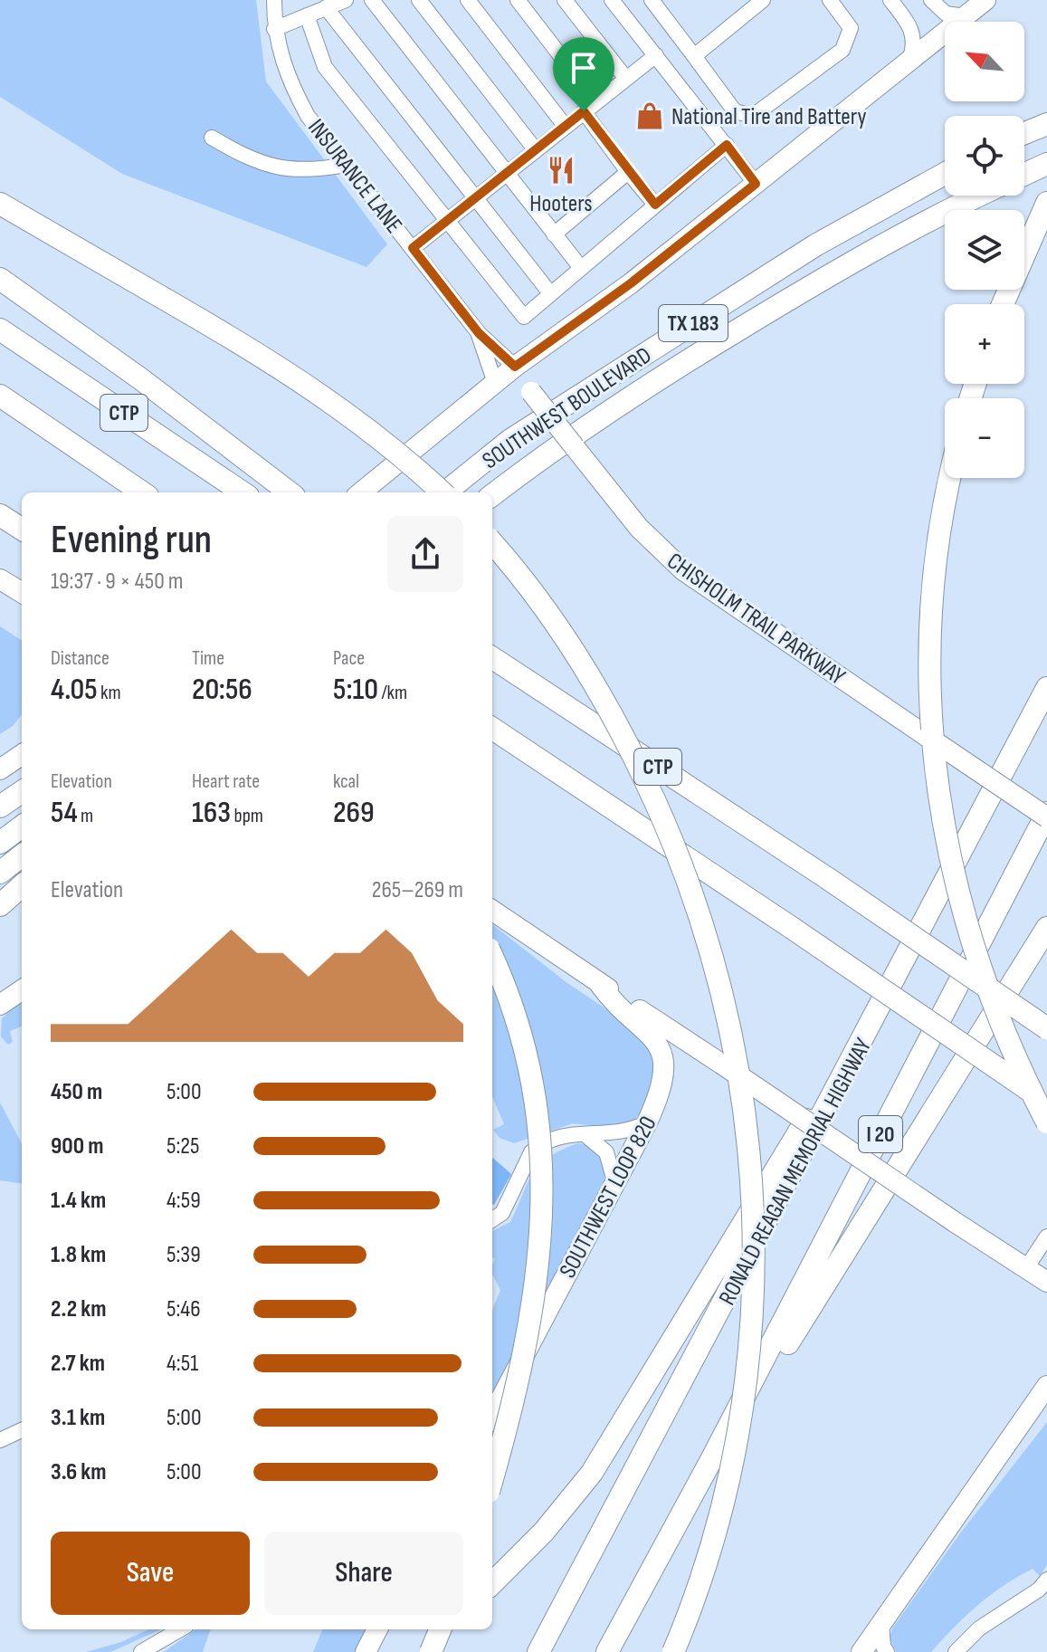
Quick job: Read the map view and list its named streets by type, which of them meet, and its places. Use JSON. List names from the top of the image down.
{
  "streets": {
    "highway": [
      "TX 183",
      "SOUTHWEST BOULEVARD",
      "CTP",
      "I 20",
      "RONALD REAGAN MEMORIAL HIGHWAY"
    ],
    "main road": ["CHISHOLM TRAIL PARKWAY", "SOUTHWEST LOOP 820"],
    "street": ["INSURANCE LANE"]
  },
  "crossings": [
    ["INSURANCE LANE", "CHISHOLM TRAIL PARKWAY"],
    ["CHISHOLM TRAIL PARKWAY", "I 20"]
  ],
  "places": {
    "shop": ["National Tire and Battery"],
    "restaurant": ["Hooters"]
  },
  "north": "top left",
  "page": {
    "map_buttons": ["+", "−"],
    "heading": ["Evening run", "19:37 · 9 × 450 m"],
    "stats": [
      ["Distance", "4.05 km"],
      ["Time", "20:56"],
      ["Pace", "5:10 /km"],
      ["Elevation", "54 m"],
      ["Heart rate", "163 bpm"],
      ["kcal", "269"]
    ],
    "chart": ["Elevation", "265–269 m"],
    "list": [
      {
        "name": "450 m",
        "note": "5:00"
      },
      {
        "name": "900 m",
        "note": "5:25"
      },
      {
        "name": "1.4 km",
        "note": "4:59"
      },
      {
        "name": "1.8 km",
        "note": "5:39"
      },
      {
        "name": "2.2 km",
        "note": "5:46"
      },
      {
        "name": "2.7 km",
        "note": "4:51"
      },
      {
        "name": "3.1 km",
        "note": "5:00"
      },
      {
        "name": "3.6 km",
        "note": "5:00"
      }
    ],
    "buttons": ["Save", "Share"]
  }
}
